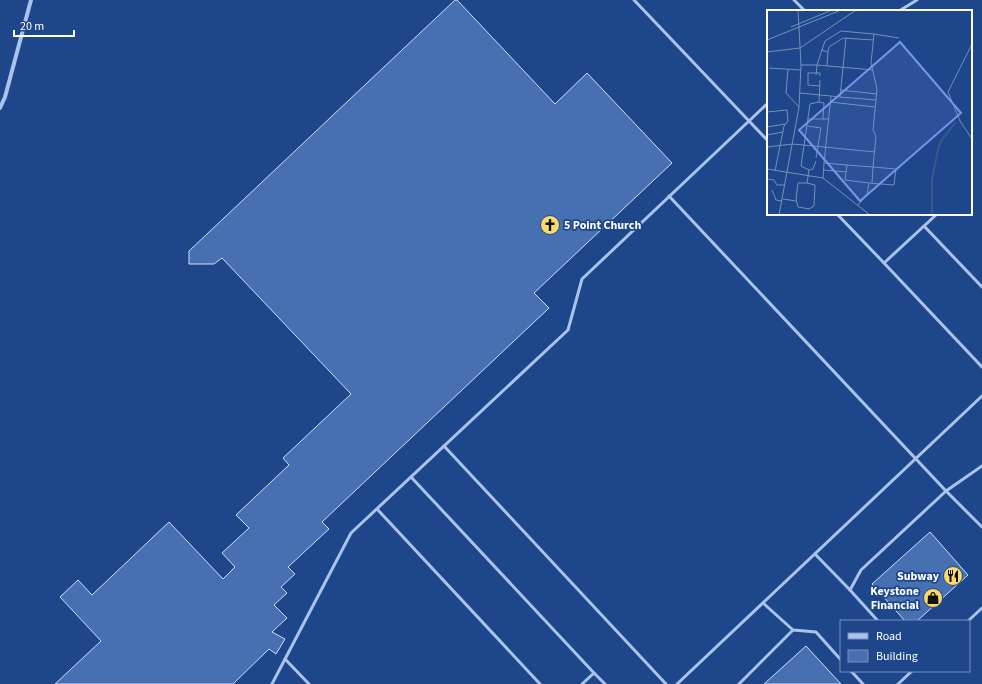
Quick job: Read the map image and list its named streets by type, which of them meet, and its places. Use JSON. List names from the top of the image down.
{
  "places": {
    "church": ["5 Point Church"],
    "restaurant": ["Subway"],
    "shop": ["Keystone Financial"]
  },
  "legend": ["Road", "Building"],
  "scale_bar": "20 m"
}
